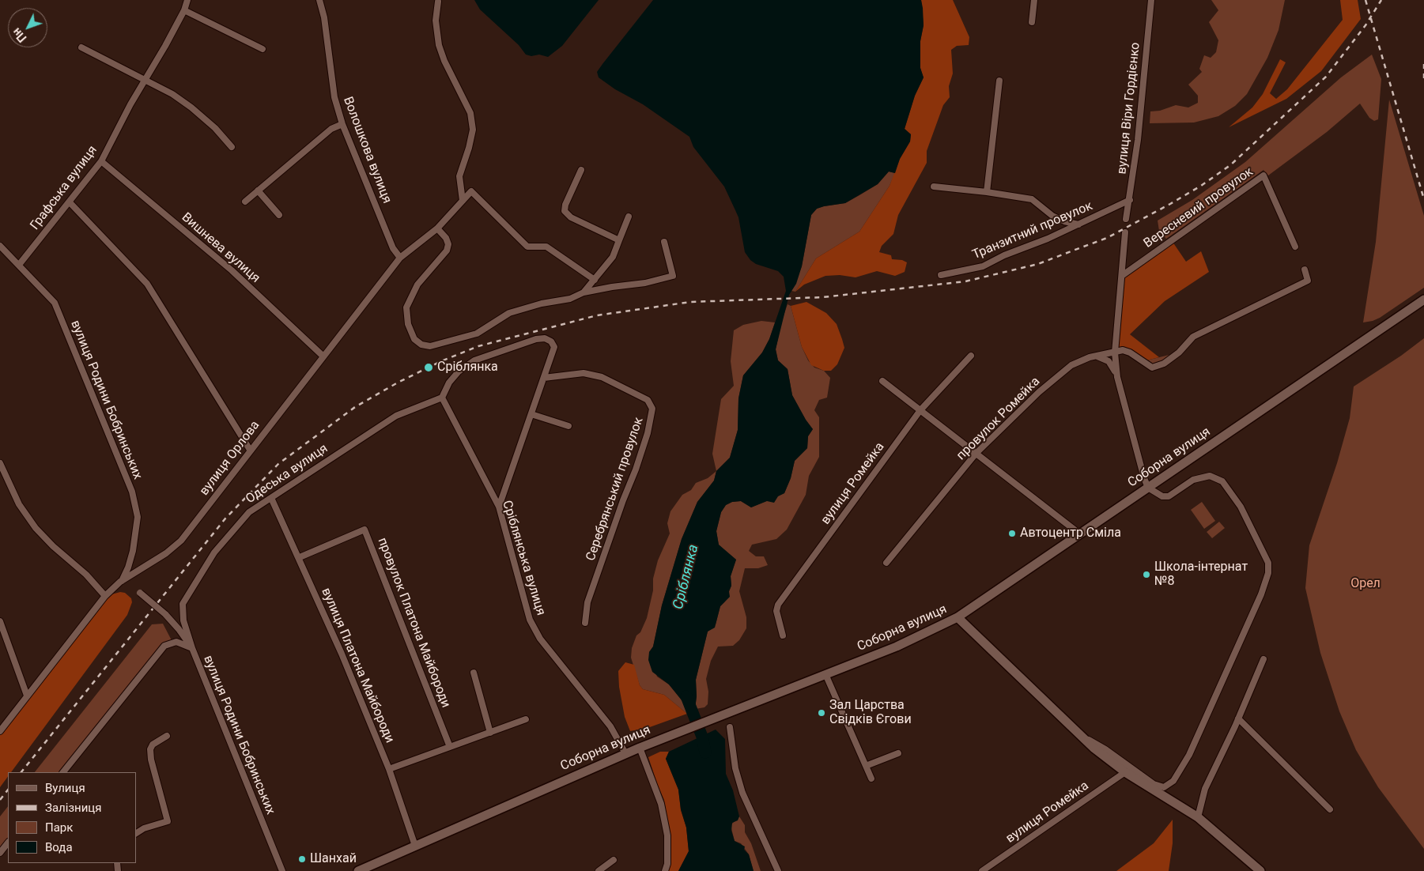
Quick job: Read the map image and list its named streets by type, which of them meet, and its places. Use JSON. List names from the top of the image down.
{
  "streets": {
    "main road": ["Соборна вулиця"],
    "street": [
      "вулиця Віри Гордієнко",
      "Волошкова вулиця",
      "Графська вулиця",
      "Вересневий провулок",
      "Транзитний провулок",
      "Вишнева вулиця",
      "вулиця Родини Бобринських",
      "провулок Ромейка",
      "вулиця Орлова",
      "Одеська вулиця",
      "вулиця Ромейка",
      "Серебрянський провулок",
      "Сріблянська вулиця",
      "провулок Платона Майбороди",
      "вулиця Платона Майбороди"
    ]
  },
  "crossings": [
    ["вулиця Віри Гордієнко", "Транзитний провулок"],
    ["Волошкова вулиця", "вулиця Орлова"],
    ["Графська вулиця", "Вишнева вулиця"],
    ["Графська вулиця", "вулиця Родини Бобринських"],
    ["Вишнева вулиця", "вулиця Орлова"],
    ["вулиця Родини Бобринських", "вулиця Орлова"],
    ["вулиця Родини Бобринських", "Одеська вулиця"],
    ["Соборна вулиця", "Сріблянська вулиця"],
    ["Соборна вулиця", "вулиця Платона Майбороди"],
    ["Одеська вулиця", "Сріблянська вулиця"],
    ["Одеська вулиця", "вулиця Платона Майбороди"],
    ["провулок Платона Майбороди", "вулиця Платона Майбороди"]
  ],
  "water": ["Сріблянка"],
  "parks": ["Орел"],
  "places": [
    "Сріблянка",
    "Автоцентр Сміла",
    "Школа-інтернат №8",
    "Зал Царства Свідків Єгови",
    "Шанхай"
  ],
  "legend": [
    "Вулиця",
    "Залізниця",
    "Парк",
    "Вода"
  ],
  "north": "bottom left"
}
